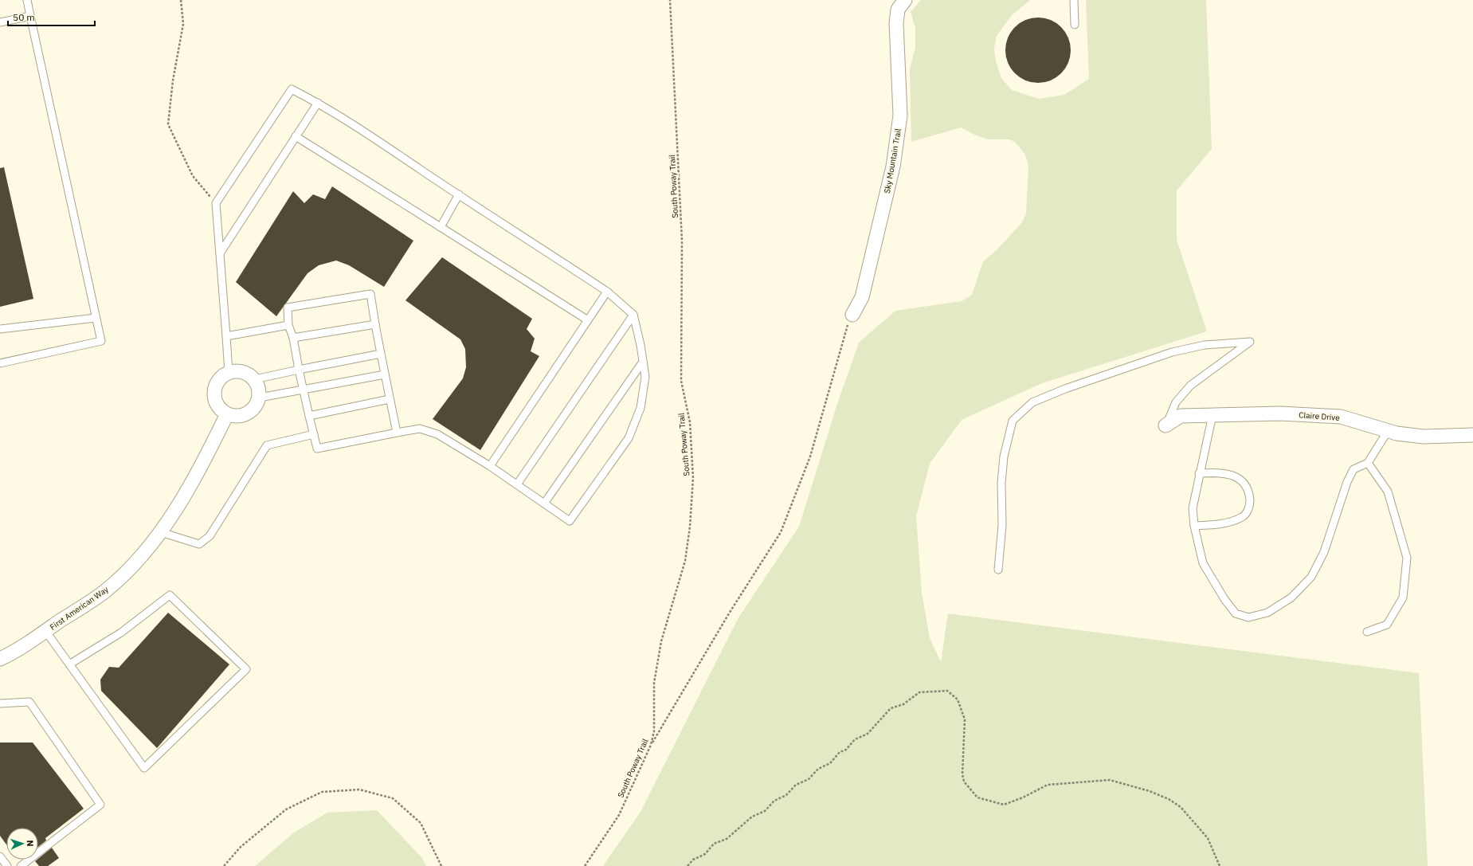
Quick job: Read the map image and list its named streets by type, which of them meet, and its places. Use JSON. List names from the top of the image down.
{
  "streets": {
    "street": ["Sky Mountain Trail", "Claire Drive", "First American Way"],
    "path": ["South Poway Trail"]
  },
  "scale_bar": "50 m",
  "north": "right"
}
